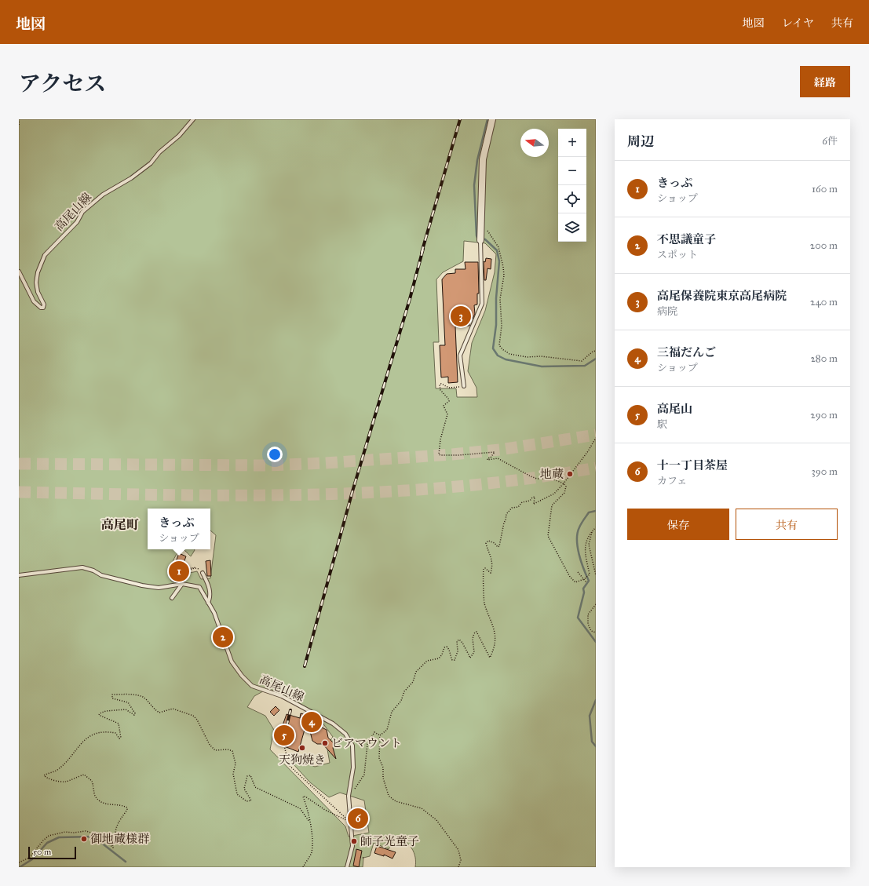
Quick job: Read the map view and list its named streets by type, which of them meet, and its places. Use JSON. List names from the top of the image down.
{
  "streets": {
    "lane": ["高尾山線"]
  },
  "districts": ["高尾町"],
  "places": [
    "地蔵",
    "ビアマウント",
    "天狗焼き",
    "御地蔵様群",
    "師子光童子"
  ],
  "scale_bar": "50 m",
  "north": "left",
  "page": {
    "header": "地図",
    "nav": ["地図", "レイヤ", "共有"],
    "title": "アクセス",
    "buttons": [
      "経路",
      ["保存", "共有"]
    ],
    "heading": ["周辺", "6件"],
    "map_buttons": ["+", "−"],
    "list": [
      {
        "mark": "1",
        "name": "きっぷ",
        "note": "ショップ",
        "value": "160 m"
      },
      {
        "mark": "2",
        "name": "不思議童子",
        "note": "スポット",
        "value": "200 m"
      },
      {
        "mark": "3",
        "name": "高尾保養院東京高尾病院",
        "note": "病院",
        "value": "240 m"
      },
      {
        "mark": "4",
        "name": "三福だんご",
        "note": "ショップ",
        "value": "280 m"
      },
      {
        "mark": "5",
        "name": "高尾山",
        "note": "駅",
        "value": "290 m"
      },
      {
        "mark": "6",
        "name": "十一丁目茶屋",
        "note": "カフェ",
        "value": "390 m"
      }
    ],
    "pins": [
      "3",
      "1",
      "2",
      "4",
      "5",
      "6"
    ],
    "popup": ["きっぷ", "ショップ"],
    "scale": "50 m"
  }
}
